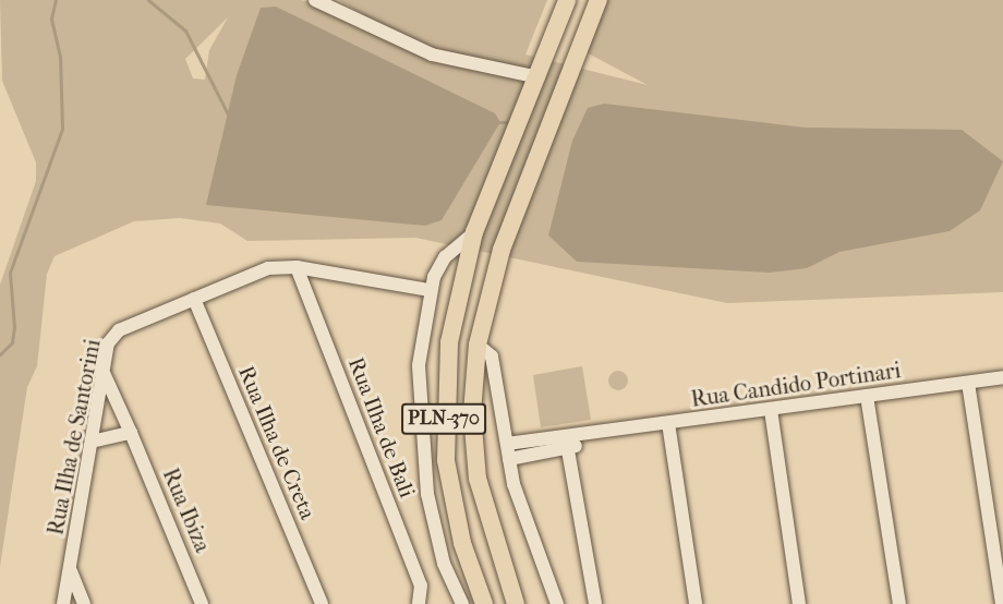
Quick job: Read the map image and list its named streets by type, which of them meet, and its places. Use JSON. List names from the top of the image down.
{
  "streets": {
    "main road": ["PLN-370"],
    "street": [
      "Rua Candido Portinari",
      "Rua Ilha de Bali",
      "Rua Ilha de Santorini",
      "Rua Ilha de Creta",
      "Rua Ibiza"
    ]
  },
  "crossings": [
    ["Rua Ilha de Bali", "Rua Ilha de Santorini"],
    ["Rua Ilha de Santorini", "Rua Ilha de Creta"],
    ["Rua Ilha de Santorini", "Rua Ibiza"]
  ]
}
